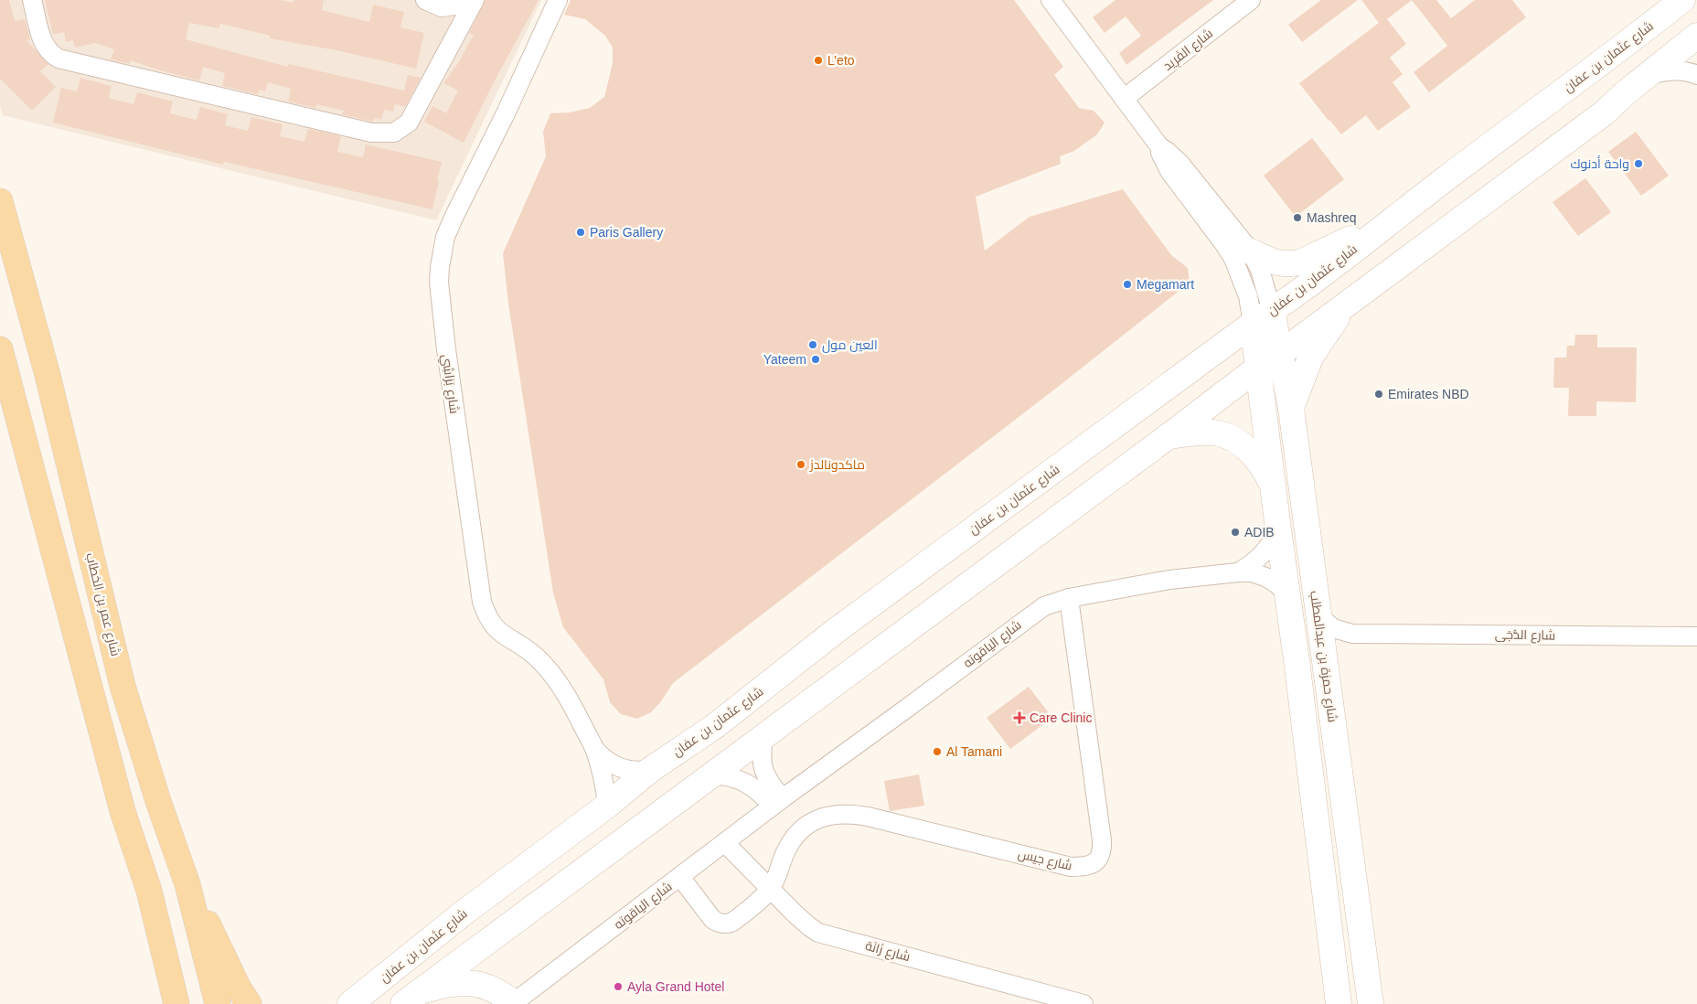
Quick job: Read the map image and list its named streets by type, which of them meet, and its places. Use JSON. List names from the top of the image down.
{
  "streets": {
    "main road": ["شارع عثمان بن عفان", "شارع عمر بن الخطاب", "شارع حمزة بن عبدالمطلب"],
    "street": [
      "شارع الفَرِيد",
      "شارع بَرَاشِي",
      "شارع الدُّجَى",
      "شارع الياقوته",
      "شارع جيس",
      "شارع زَانَة"
    ]
  },
  "crossings": [
    ["شارع عثمان بن عفان", "شارع بَرَاشِي"],
    ["شارع عثمان بن عفان", "شارع حمزة بن عبدالمطلب"],
    ["شارع الدُّجَى", "شارع حمزة بن عبدالمطلب"],
    ["شارع الياقوته", "شارع جيس"],
    ["شارع الياقوته", "شارع زَانَة"],
    ["شارع جيس", "شارع زَانَة"]
  ],
  "places": {
    "other": [
      "L’eto",
      "واحة أدنوك",
      "Mashreq",
      "Paris Gallery",
      "Megamart",
      "العين مول",
      "Yateem",
      "Emirates NBD",
      "ماكدونالدز",
      "ADIB",
      "Al Tamani",
      "Ayla Grand Hotel"
    ],
    "health": ["Care Clinic"]
  }
}
